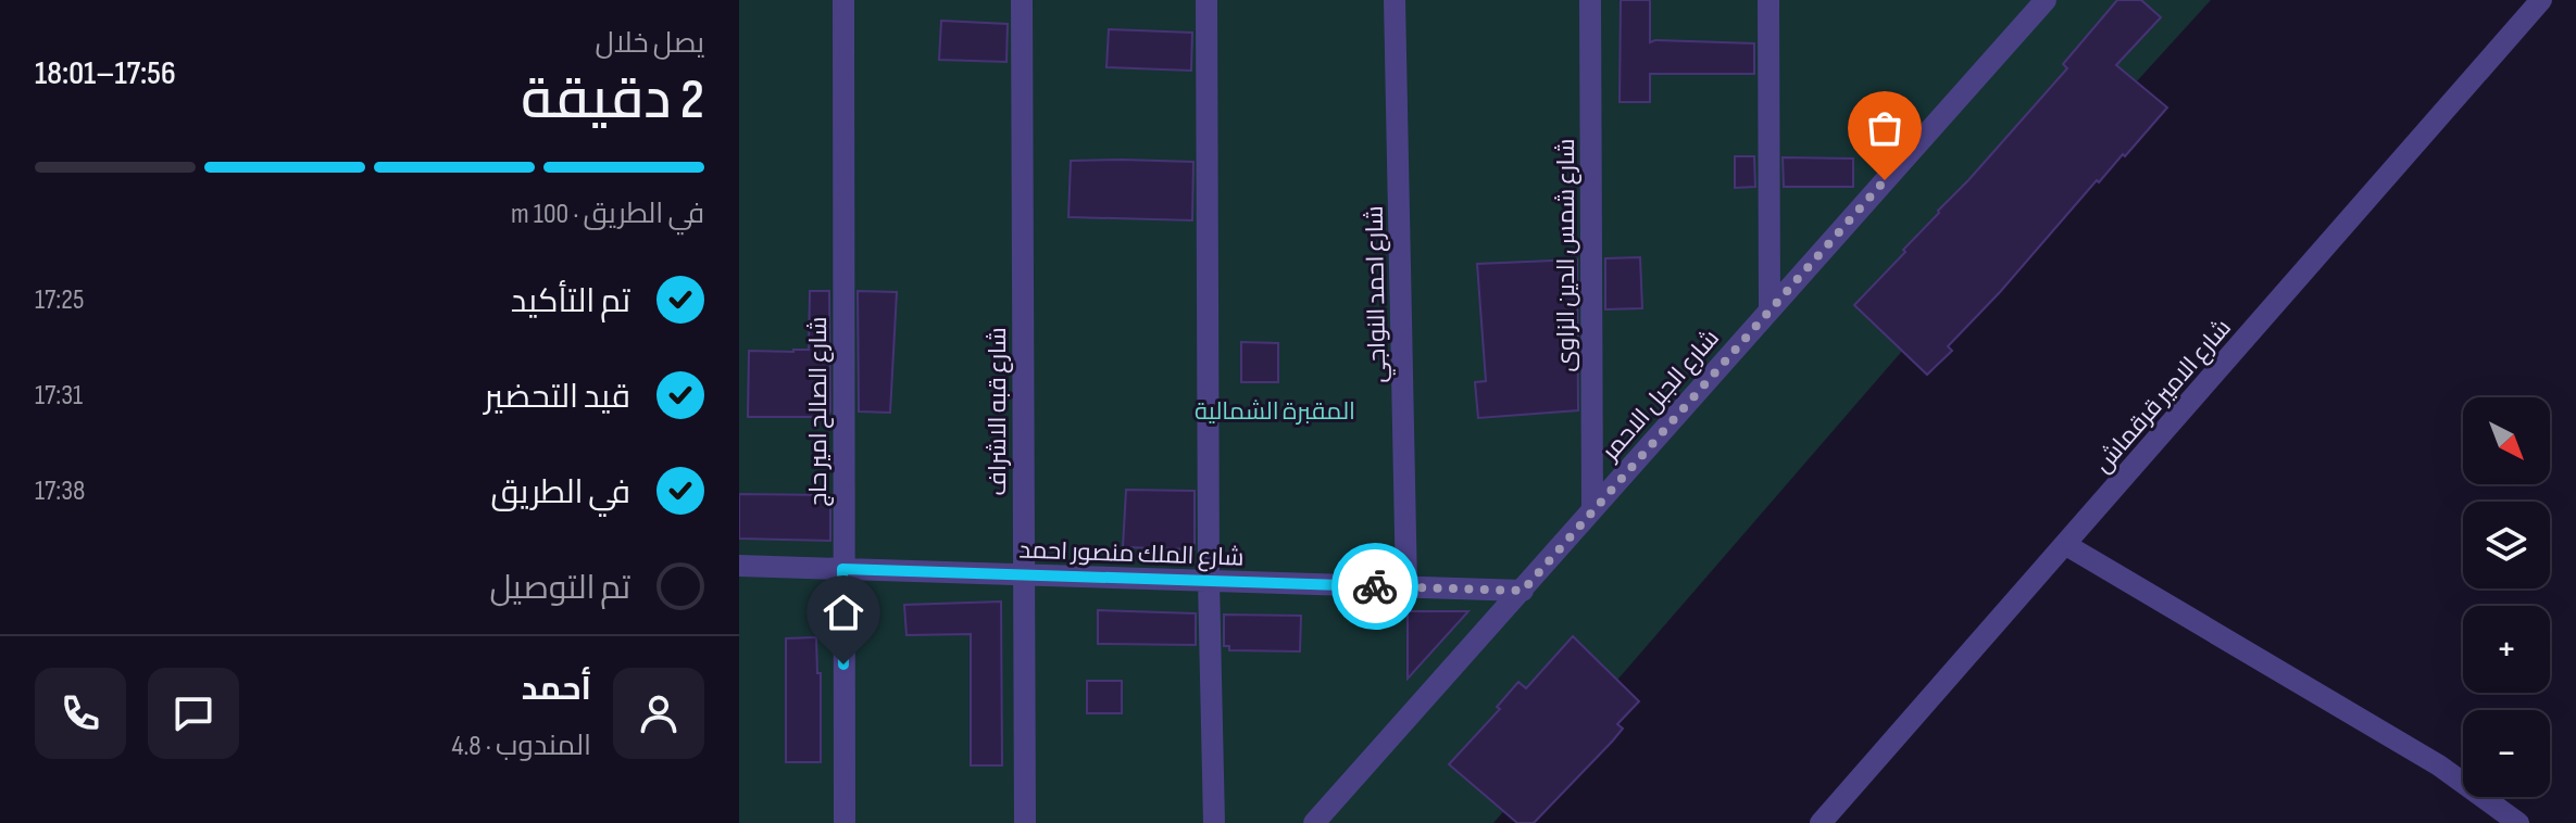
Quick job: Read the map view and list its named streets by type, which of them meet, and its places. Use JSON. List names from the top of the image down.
{
  "streets": {
    "street": [
      "شارع شمس الدين الزاوى",
      "شارع احمد النواجي",
      "شارع الجبل الاحمر",
      "شارع الامير قرقماش",
      "شارع الصالح امير حاج",
      "شارع قبه الاشراف",
      "شارع الملك منصور احمد"
    ]
  },
  "crossings": [
    ["شارع شمس الدين الزاوى", "شارع الجبل الاحمر"],
    ["شارع احمد النواجي", "شارع الملك منصور احمد"],
    ["شارع الجبل الاحمر", "شارع الملك منصور احمد"],
    ["شارع الصالح امير حاج", "شارع الملك منصور احمد"],
    ["شارع قبه الاشراف", "شارع الملك منصور احمد"]
  ],
  "parks": ["المقبرة الشمالية"],
  "north": "bottom right",
  "page": {
    "heading": ["2 دقيقة", "يصل خلال", "17:56–18:01"],
    "panel": ["أحمد", "المندوب · 4.8"],
    "bar": "في الطريق · 100 m",
    "list": [
      ["تم التأكيد", "17:25"],
      ["قيد التحضير", "17:31"],
      ["في الطريق", "17:38"],
      "تم التوصيل"
    ],
    "map_buttons": ["+", "−"]
  }
}
